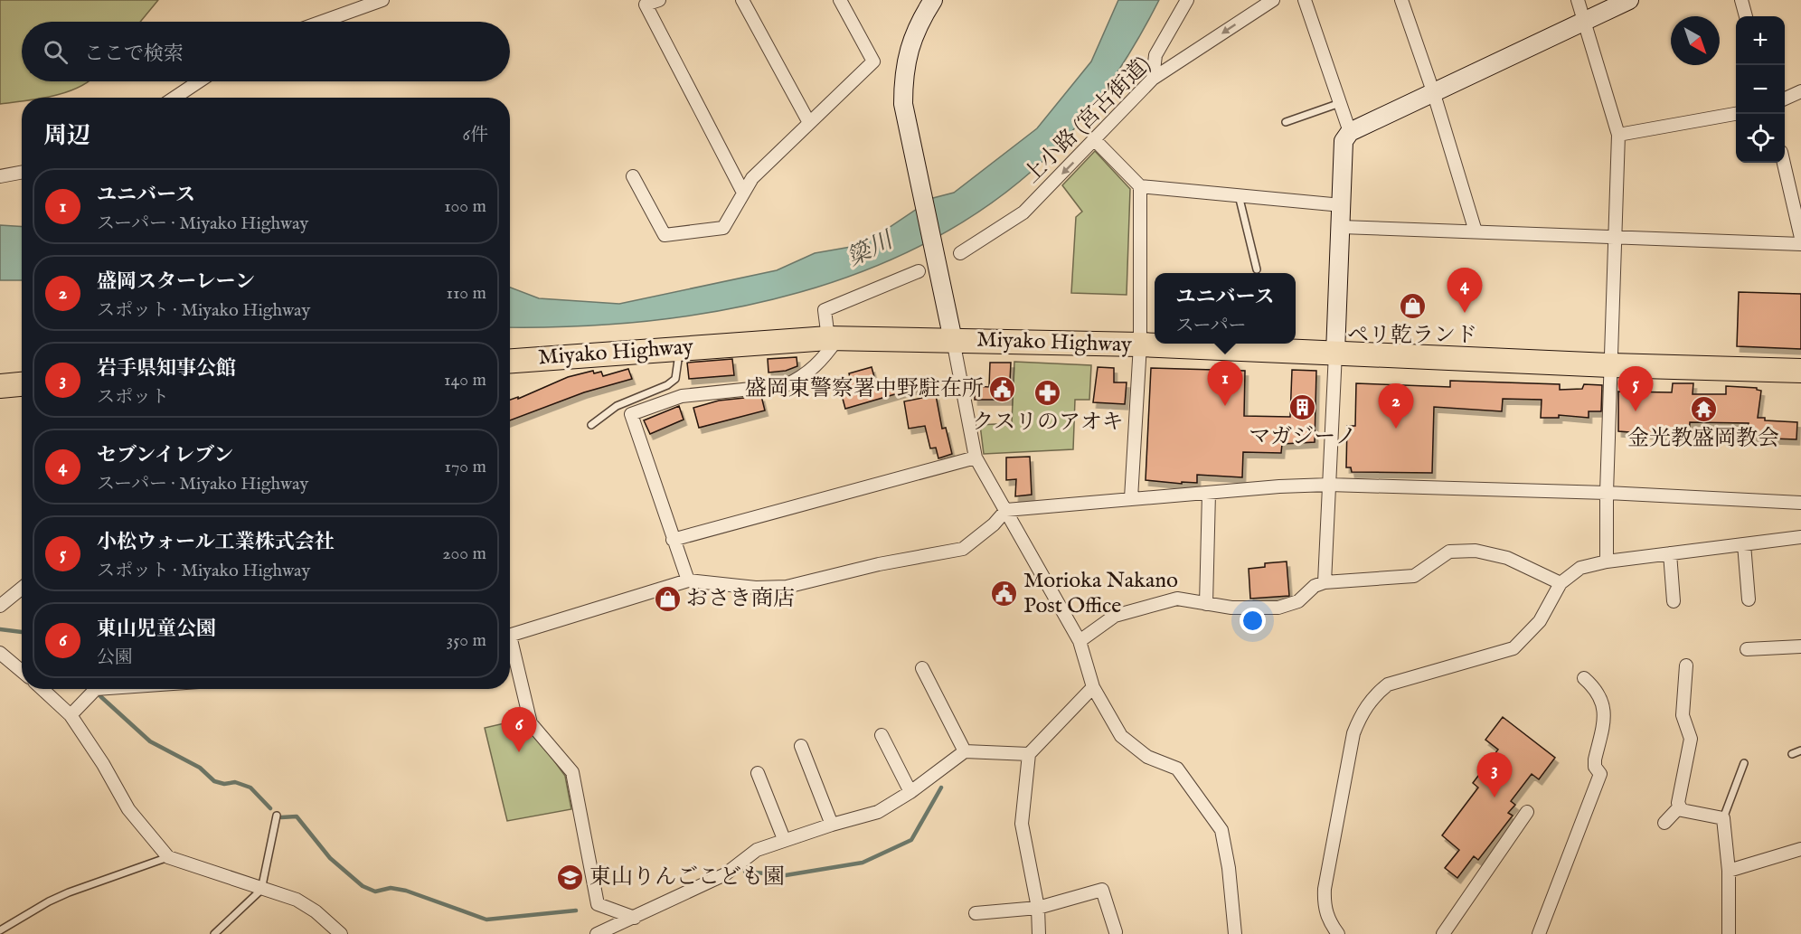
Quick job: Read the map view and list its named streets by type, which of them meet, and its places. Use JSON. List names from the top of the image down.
{
  "streets": {
    "highway": ["Miyako Highway"],
    "street": ["上小路 (宮古街道)"]
  },
  "one_way": ["上小路 (宮古街道)"],
  "water": ["簗川"],
  "places": {
    "shop": ["ペリ乾ランド", "おさき商店"],
    "public building": ["盛岡東警察署中野駐在所", "Morioka Nakano Post Office"],
    "pharmacy": ["クスリのアオキ"],
    "building": ["マガジーノ"],
    "temple": ["金光教盛岡教会"],
    "school or university": ["東山りんごこども園"]
  },
  "north": "bottom right",
  "page": {
    "map_buttons": ["+", "−"],
    "search": "ここで検索",
    "heading": ["周辺", "6件"],
    "list": [
      {
        "mark": "1",
        "name": "ユニバース",
        "note": "スーパー · Miyako Highway",
        "value": "100 m"
      },
      {
        "mark": "2",
        "name": "盛岡スターレーン",
        "note": "スポット · Miyako Highway",
        "value": "110 m"
      },
      {
        "mark": "3",
        "name": "岩手県知事公館",
        "note": "スポット",
        "value": "140 m"
      },
      {
        "mark": "4",
        "name": "セブンイレブン",
        "note": "スーパー · Miyako Highway",
        "value": "170 m"
      },
      {
        "mark": "5",
        "name": "小松ウォール工業株式会社",
        "note": "スポット · Miyako Highway",
        "value": "200 m"
      },
      {
        "mark": "6",
        "name": "東山児童公園",
        "note": "公園",
        "value": "350 m"
      }
    ],
    "pins": [
      "4",
      "1",
      "5",
      "2",
      "6",
      "3"
    ],
    "popup": ["ユニバース", "スーパー"]
  }
}
